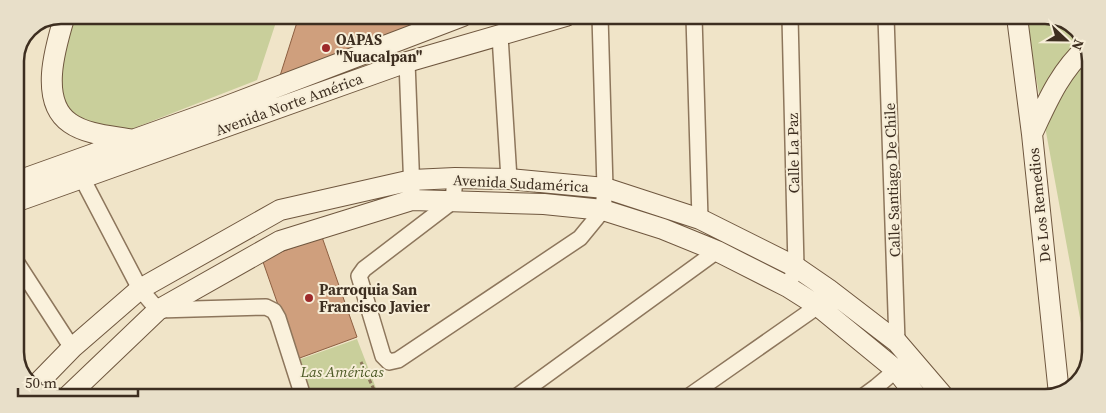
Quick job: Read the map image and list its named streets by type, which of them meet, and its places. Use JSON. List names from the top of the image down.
{
  "streets": {
    "street": [
      "Avenida Norte América",
      "Calle La Paz",
      "Calle Santiago De Chile",
      "Avenida Sudamérica",
      "De Los Remedios"
    ]
  },
  "crossings": [
    ["Calle La Paz", "Avenida Sudamérica"],
    ["Calle Santiago De Chile", "Avenida Sudamérica"]
  ],
  "parks": ["Las Américas"],
  "places": ["OAPAS \"Nuacalpan\"", "Parroquia San Francisco Javier"],
  "scale_bar": "50 m",
  "north": "right"
}
